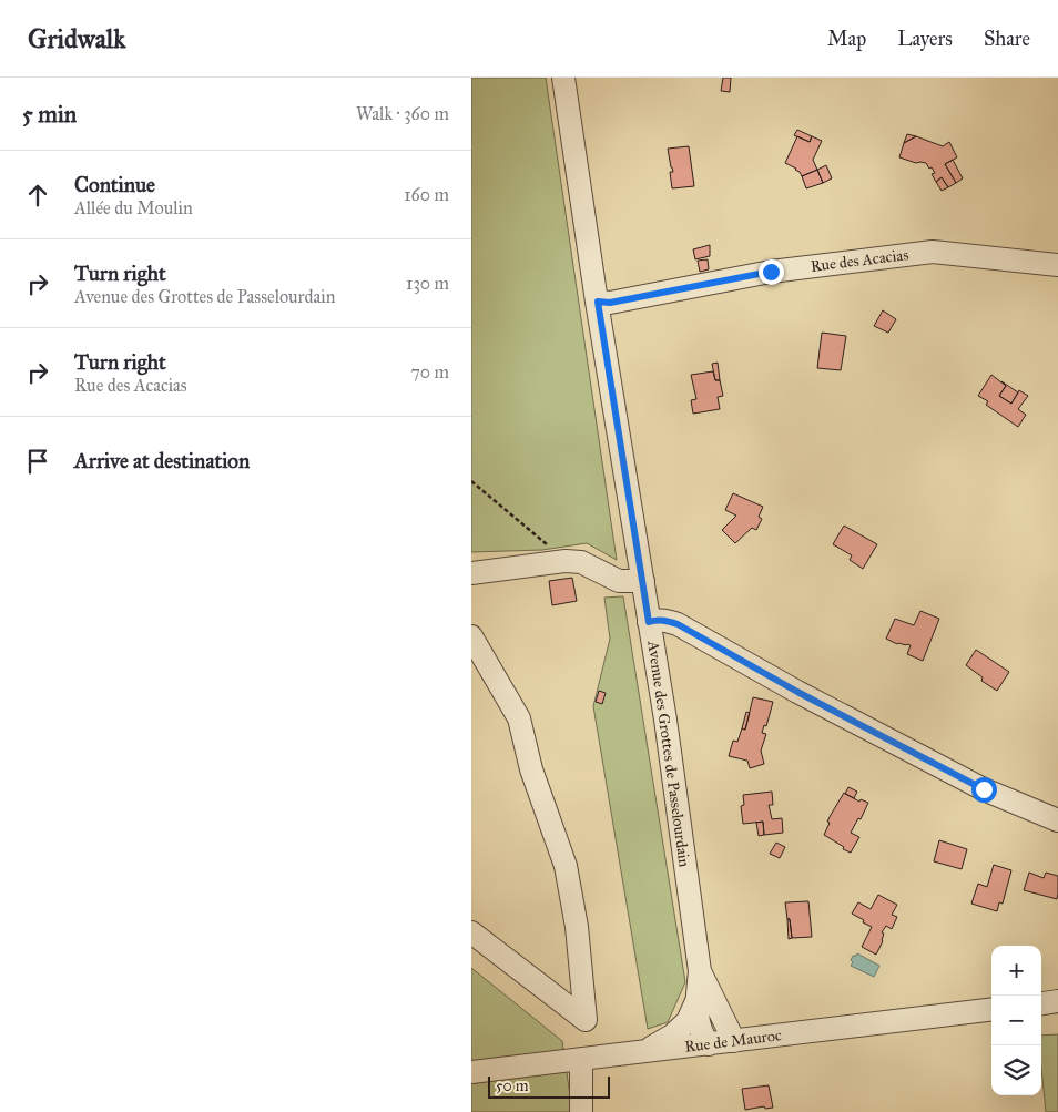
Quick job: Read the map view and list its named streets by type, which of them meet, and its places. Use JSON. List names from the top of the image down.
{
  "streets": {
    "street": ["Rue des Acacias", "Avenue des Grottes de Passelourdain", "Rue de Mauroc"]
  },
  "crossings": [
    ["Rue des Acacias", "Avenue des Grottes de Passelourdain"],
    ["Avenue des Grottes de Passelourdain", "Rue de Mauroc"]
  ],
  "scale_bar": "50 m",
  "page": {
    "header": "Gridwalk",
    "nav": ["Map", "Layers", "Share"],
    "heading": ["5 min", "Walk · 360 m"],
    "list": [
      ["Continue", "Allée du Moulin", "160 m"],
      ["Turn right", "Avenue des Grottes de Passelourdain", "130 m"],
      ["Turn right", "Rue des Acacias", "70 m"],
      "Arrive at destination"
    ],
    "map_buttons": ["+", "−"],
    "scale": "50 m"
  }
}
